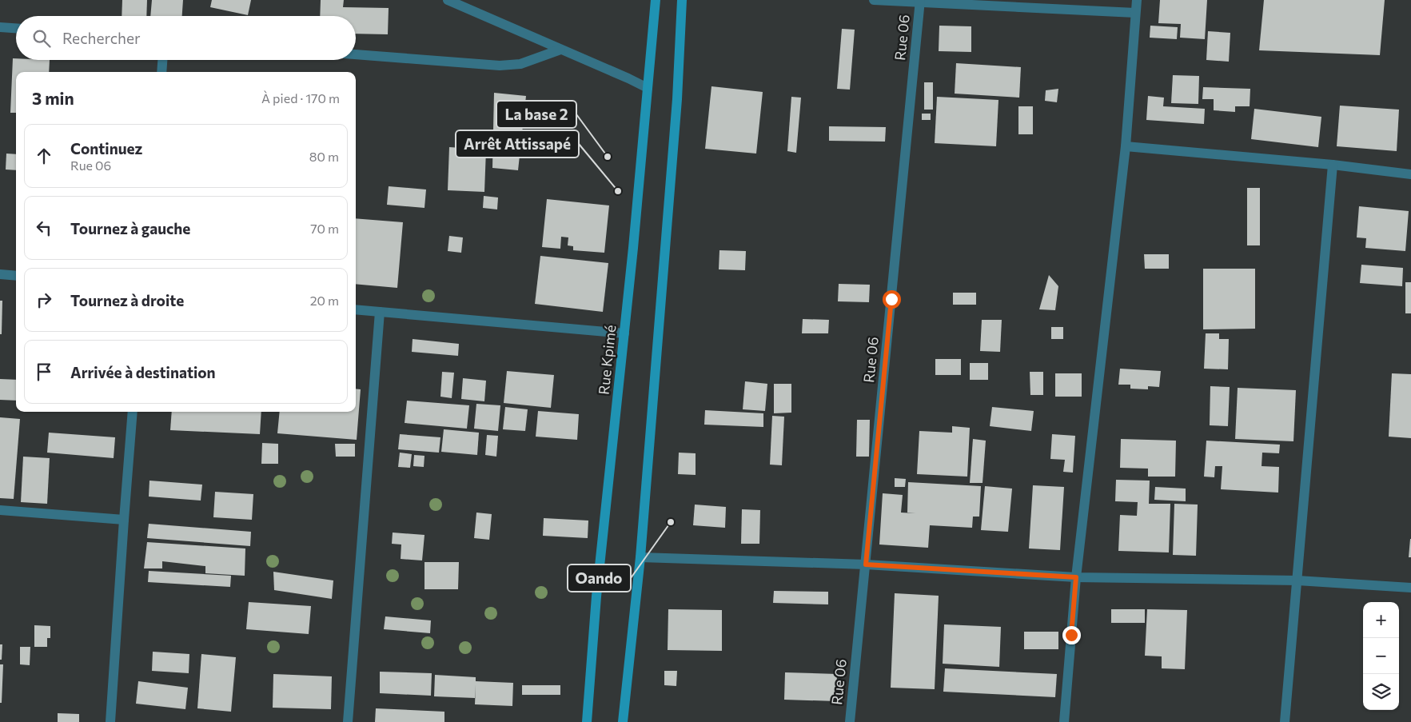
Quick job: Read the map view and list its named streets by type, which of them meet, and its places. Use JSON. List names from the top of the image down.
{
  "streets": {
    "main road": ["Rue Kpimé"],
    "street": ["Rue 06"]
  },
  "places": ["La base 2", "Arrêt Attissapé", "Oando"],
  "page": {
    "search": "Rechercher",
    "heading": ["3 min", "À pied · 170 m"],
    "list": [
      ["Continuez", "Rue 06", "80 m"],
      ["Tournez à gauche", "70 m"],
      ["Tournez à droite", "20 m"],
      "Arrivée à destination"
    ],
    "map_buttons": ["+", "−"]
  }
}
